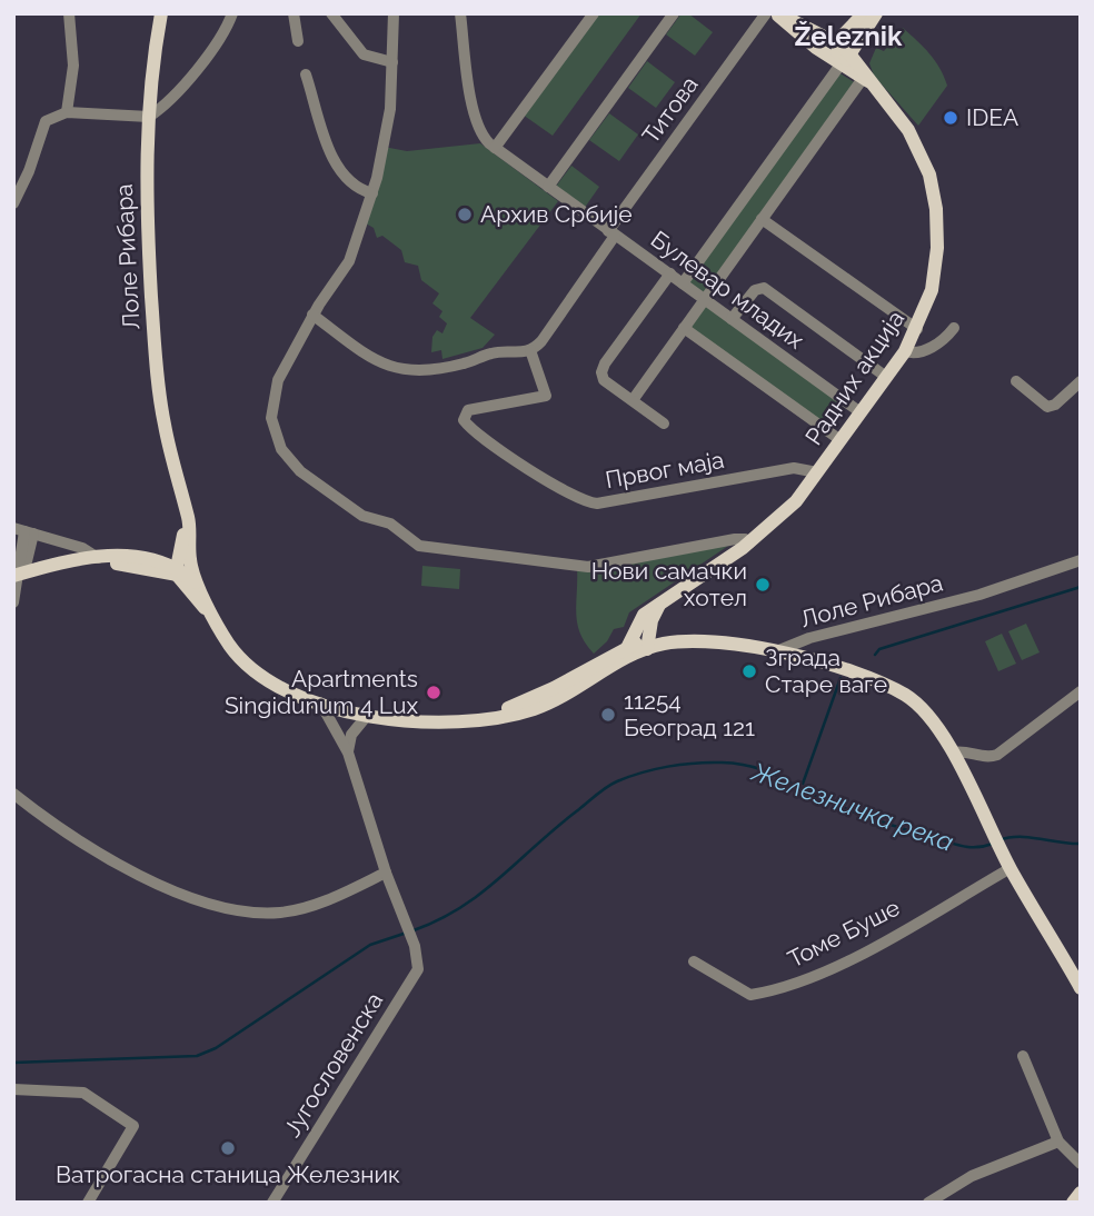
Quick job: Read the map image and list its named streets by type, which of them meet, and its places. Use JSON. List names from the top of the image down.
{
  "streets": {
    "main road": ["Лоле Рибара", "Радних акција"],
    "street": [
      "Титова",
      "Булевар младих",
      "Првог маја",
      "Томе Буше",
      "Југословенска"
    ]
  },
  "crossings": [
    ["Титова", "Булевар младих"],
    ["Титова", "Првог маја"],
    ["Лоле Рибара", "Радних акција"],
    ["Булевар младих", "Радних акција"],
    ["Радних акција", "Првог маја"]
  ],
  "districts": ["Železnik"],
  "water": ["Железничка река"],
  "places": [
    "IDEA",
    "Архив Србије",
    "Нови самачки хотел",
    "Зграда Старе ваге",
    "Apartments Singidunum 4 Lux",
    "11254 Београд 121",
    "Ватрогасна станица Железник"
  ]
}
